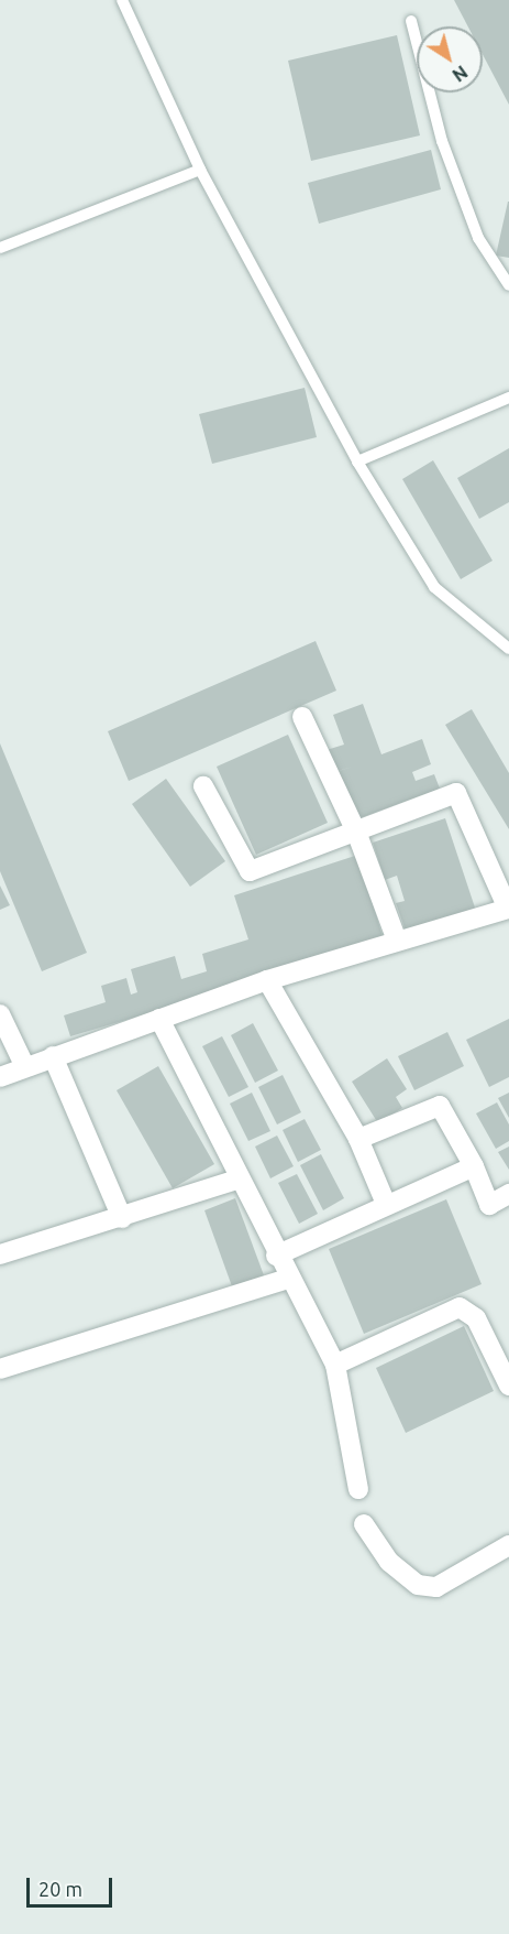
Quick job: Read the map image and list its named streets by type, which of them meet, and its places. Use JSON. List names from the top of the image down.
{
  "scale_bar": "20 m",
  "north": "bottom right"
}
